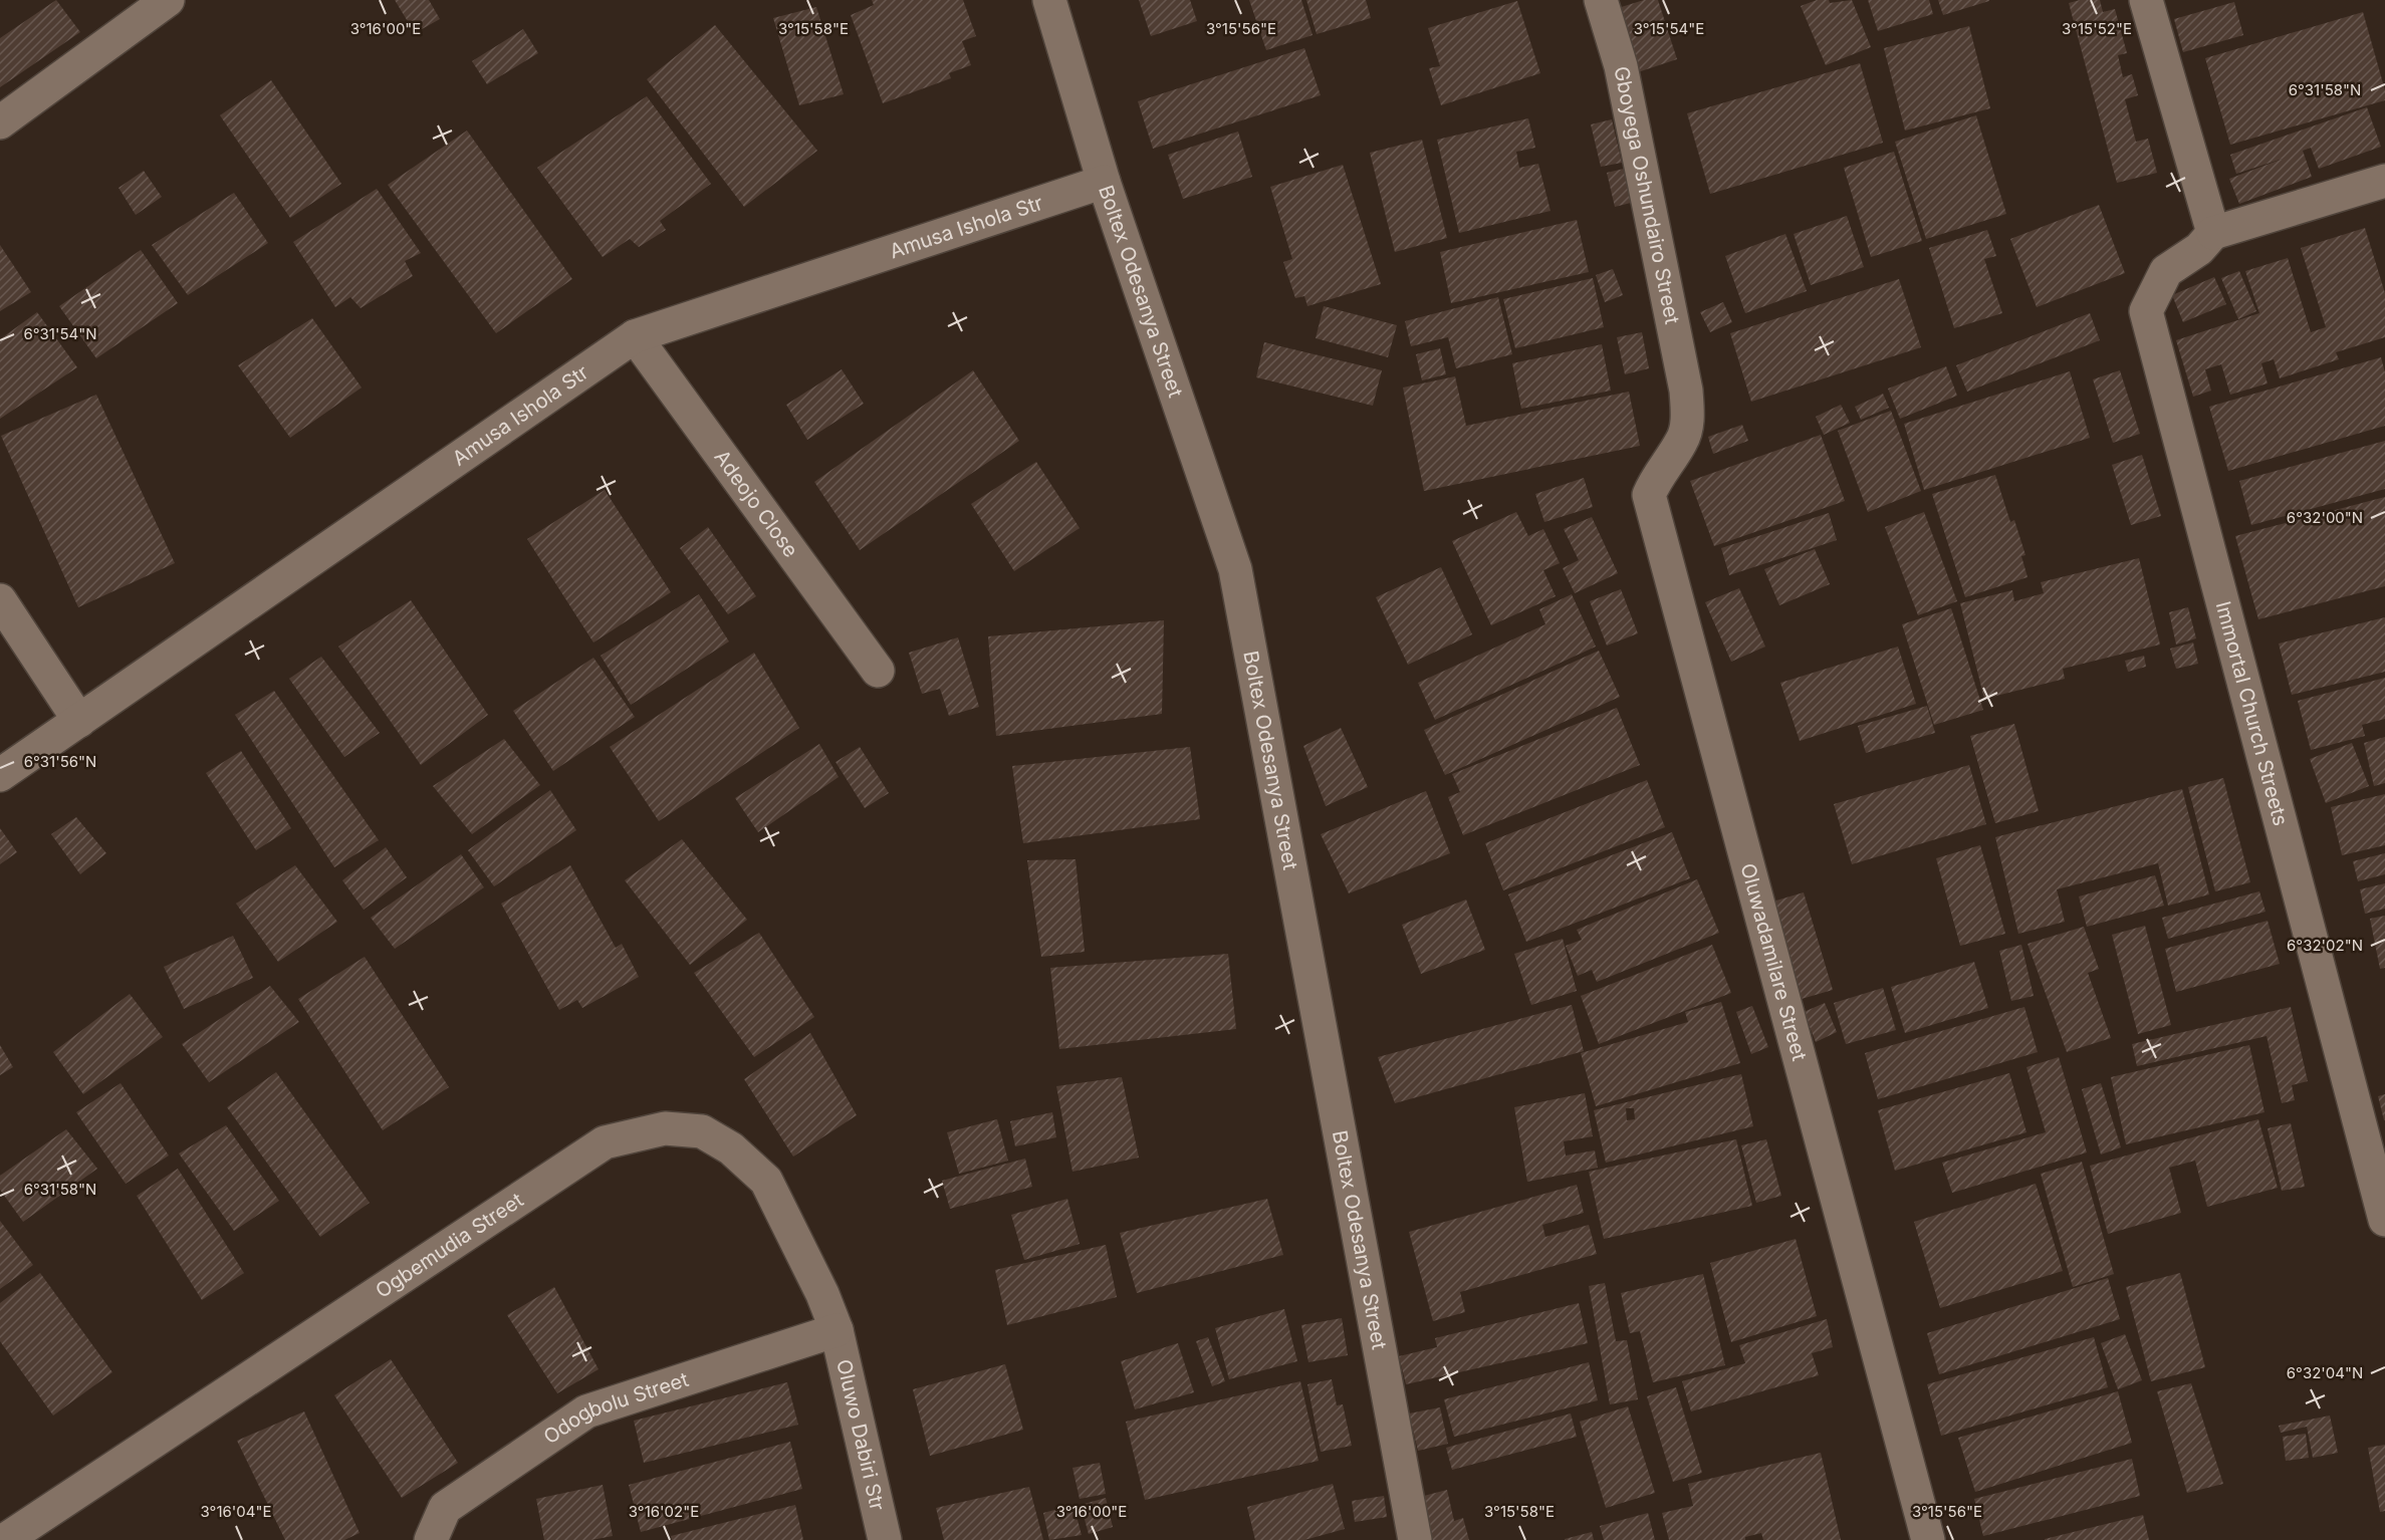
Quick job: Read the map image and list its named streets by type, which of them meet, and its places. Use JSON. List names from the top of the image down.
{
  "streets": {
    "street": [
      "Gboyega Oshundairo Street",
      "Amusa Ishola Str",
      "Boltex Odesanya Street",
      "Adeojo Close",
      "Immortal Church Streets",
      "Oluwadamilare Street",
      "Ogbemudia Street",
      "Odogbolu Street",
      "Oluwo Dabiri Str"
    ]
  },
  "crossings": [
    ["Gboyega Oshundairo Street", "Oluwadamilare Street"],
    ["Amusa Ishola Str", "Boltex Odesanya Street"],
    ["Amusa Ishola Str", "Adeojo Close"],
    ["Ogbemudia Street", "Odogbolu Street"],
    ["Ogbemudia Street", "Oluwo Dabiri Str"],
    ["Odogbolu Street", "Oluwo Dabiri Str"]
  ],
  "coordinates": [
    "3°16'00\"E",
    "3°15'58\"E",
    "3°15'56\"E",
    "3°15'54\"E",
    "3°15'52\"E",
    "6°31'58\"N",
    "6°31'54\"N",
    "6°32'00\"N",
    "6°31'56\"N",
    "6°32'02\"N",
    "6°32'04\"N",
    "3°16'04\"E",
    "3°16'02\"E"
  ]
}
